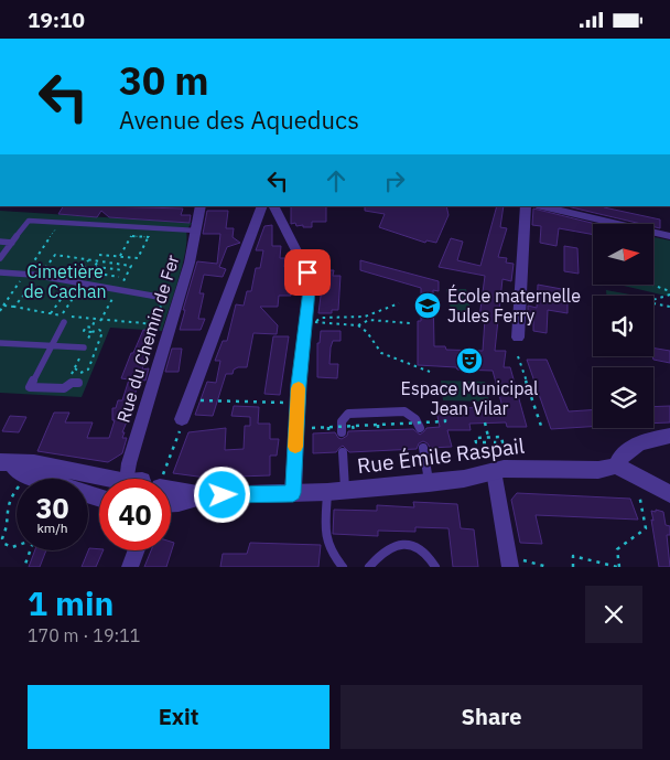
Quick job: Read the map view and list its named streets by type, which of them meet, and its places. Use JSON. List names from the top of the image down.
{
  "streets": {
    "street": ["Rue du Chemin de Fer", "Rue Émile Raspail"]
  },
  "parks": ["Cimetière de Cachan"],
  "places": {
    "school or university": ["École maternelle Jules Ferry"],
    "theatre": ["Espace Municipal Jean Vilar"]
  },
  "north": "right",
  "page": {
    "status": "19:10",
    "turn": ["30 m", "Avenue des Aqueducs"],
    "speed": "30 km/h",
    "limit": "40",
    "heading": ["1 min", "170 m · 19:11"],
    "buttons": ["Exit", "Share"]
  }
}
